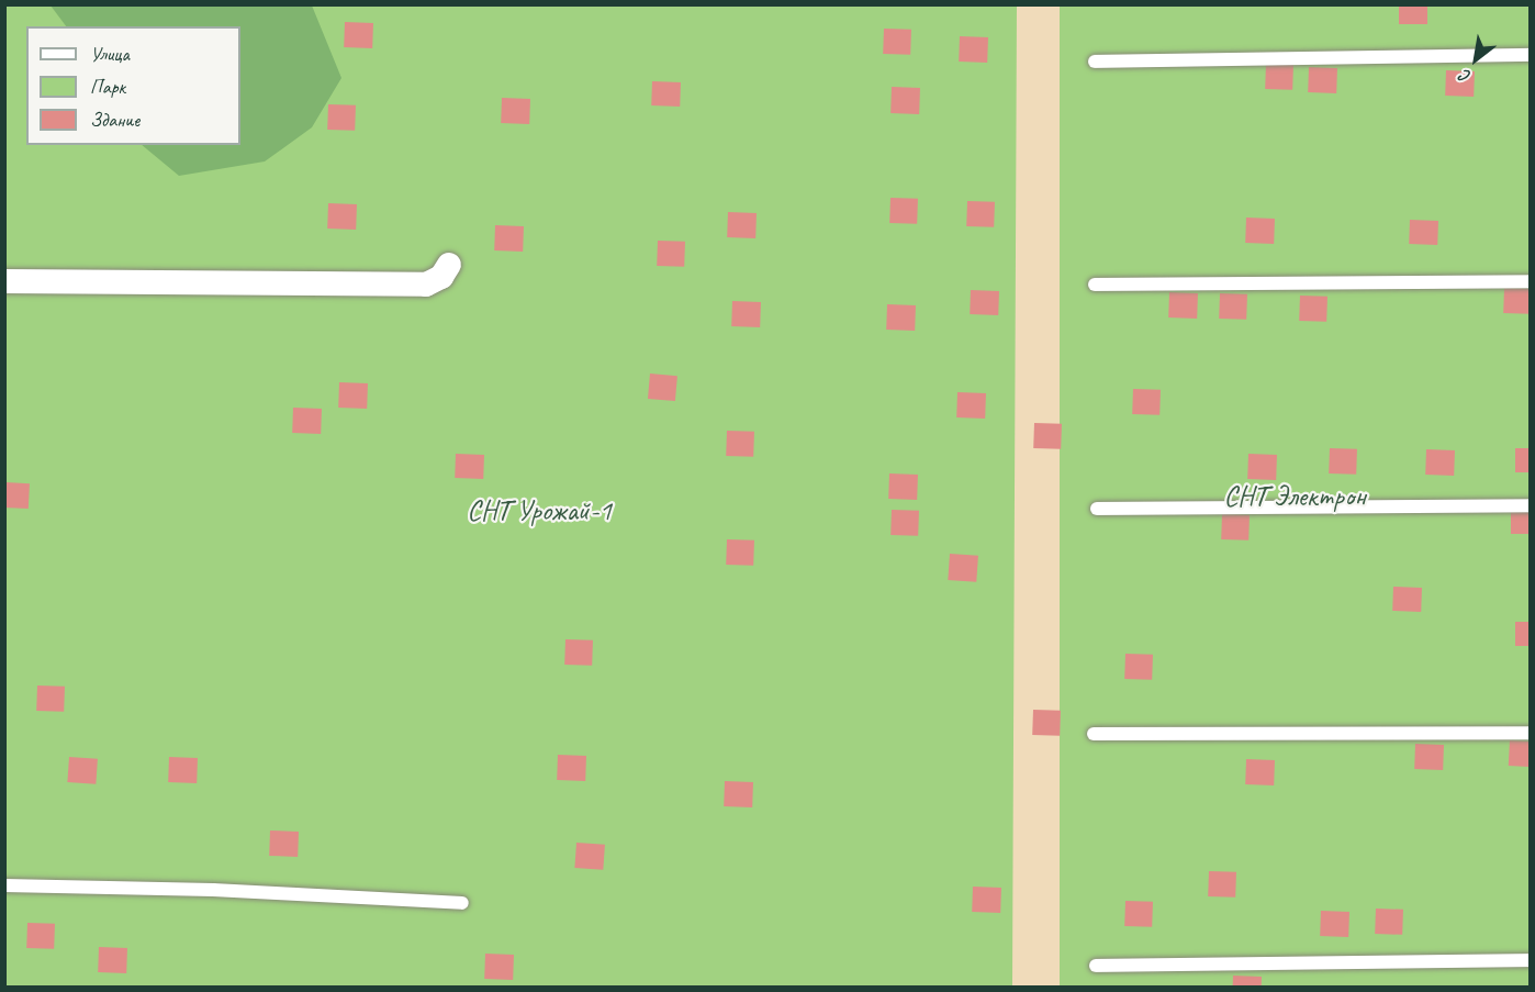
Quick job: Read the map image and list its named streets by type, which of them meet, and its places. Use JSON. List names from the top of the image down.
{
  "parks": ["СНТ Электрон", "СНТ Урожай-1"],
  "legend": ["Улица", "Парк", "Здание"],
  "north": "bottom left"
}
